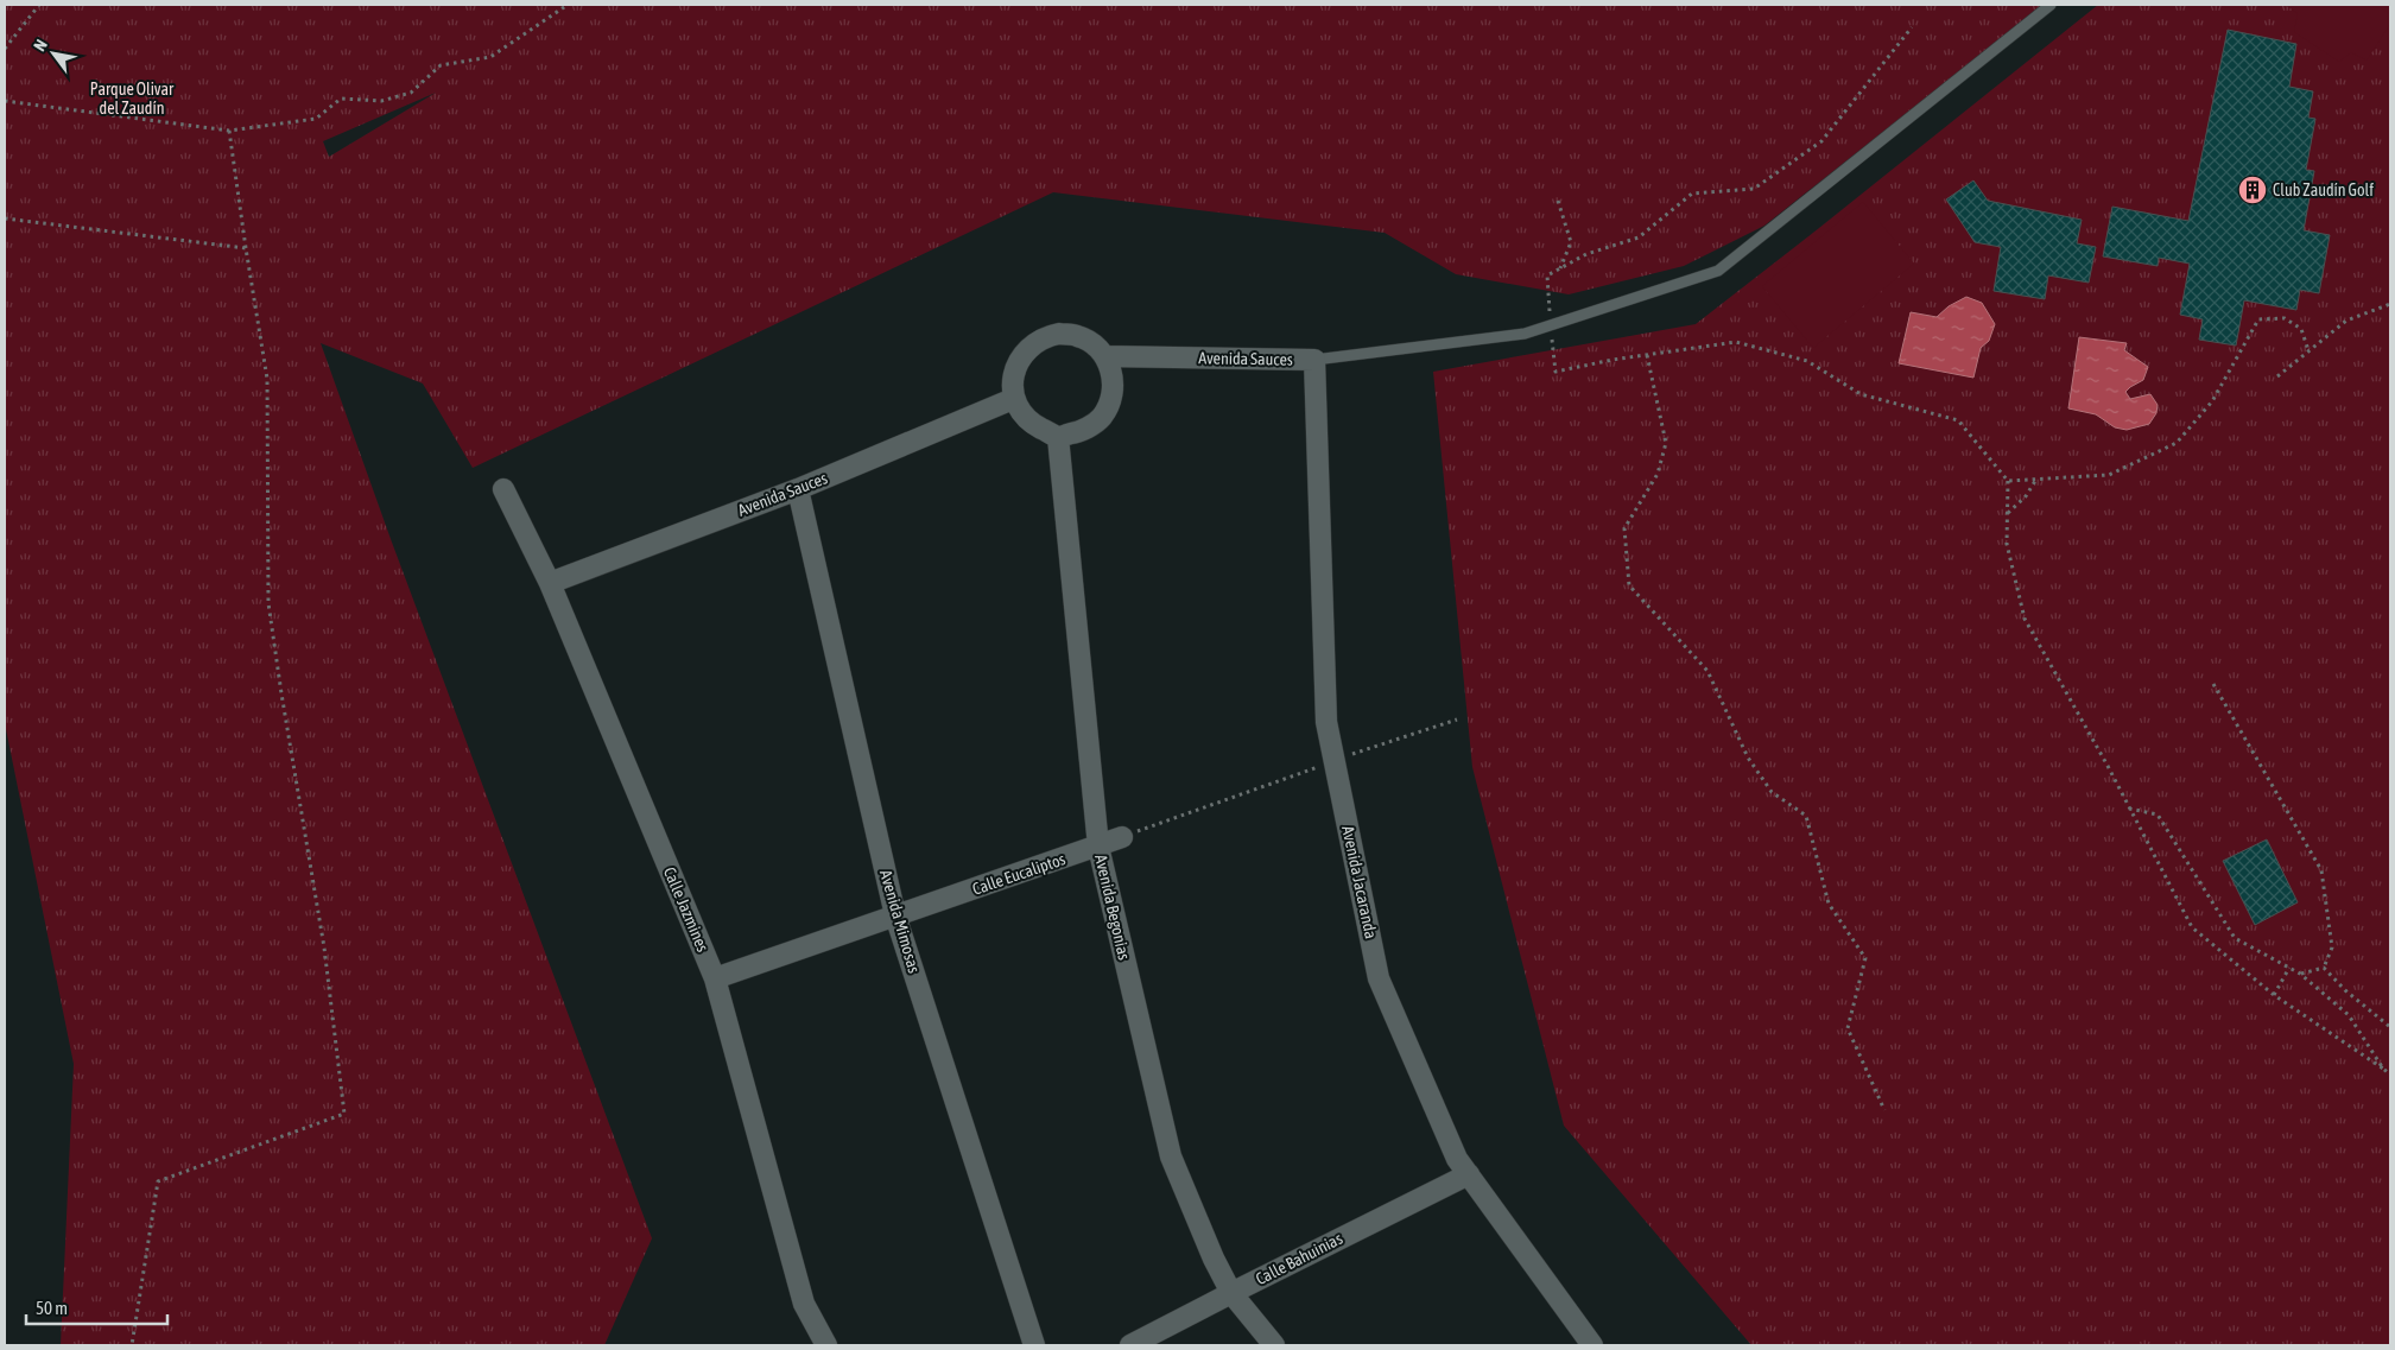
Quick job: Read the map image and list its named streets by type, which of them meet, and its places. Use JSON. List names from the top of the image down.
{
  "streets": {
    "street": [
      "Avenida Sauces",
      "Calle Eucaliptos",
      "Avenida Jacaranda",
      "Avenida Begonias",
      "Calle Jazmines",
      "Avenida Mimosas",
      "Calle Bahuinias"
    ]
  },
  "crossings": [
    ["Avenida Sauces", "Avenida Jacaranda"],
    ["Avenida Sauces", "Avenida Begonias"],
    ["Avenida Sauces", "Calle Jazmines"],
    ["Avenida Sauces", "Avenida Mimosas"],
    ["Calle Eucaliptos", "Avenida Begonias"],
    ["Calle Eucaliptos", "Calle Jazmines"],
    ["Calle Eucaliptos", "Avenida Mimosas"],
    ["Avenida Jacaranda", "Calle Bahuinias"],
    ["Avenida Begonias", "Calle Bahuinias"]
  ],
  "parks": ["Parque Olivar del Zaudín"],
  "places": {
    "building": ["Club Zaudín Golf"]
  },
  "scale_bar": "50 m",
  "north": "top left"
}
